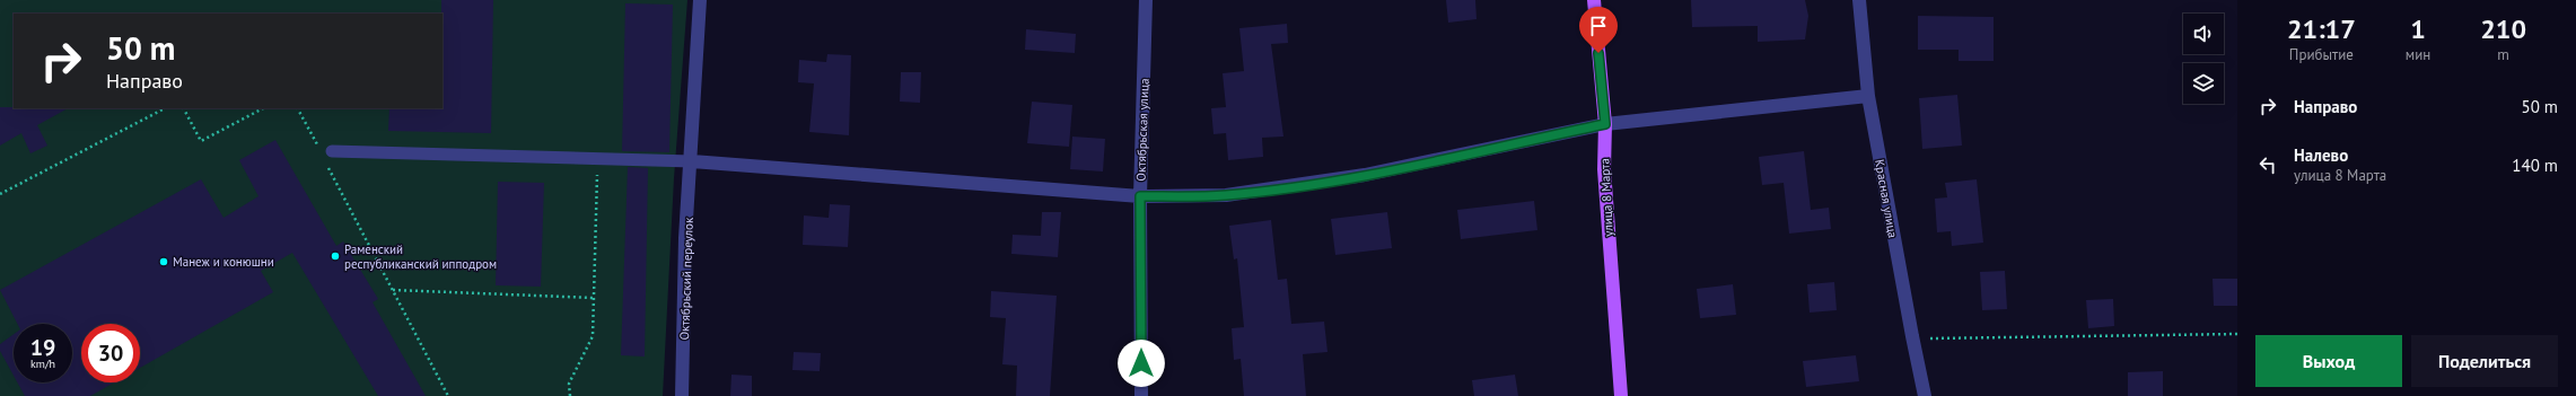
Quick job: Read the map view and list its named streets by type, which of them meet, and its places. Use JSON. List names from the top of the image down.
{
  "streets": {
    "main road": ["улица 8 Марта"],
    "street": ["Октябрьская улица", "Красная улица", "Октябрьский переулок"]
  },
  "places": ["Раменский республиканский ипподром", "Манеж и конюшни"],
  "page": {
    "eta": [
      "21:17",
      "Прибытие",
      "1",
      "мин",
      "210",
      "m"
    ],
    "turn": ["50 m", "Направо"],
    "list": [
      {
        "name": "Направо",
        "value": "50 m"
      },
      {
        "name": "Налево",
        "note": "улица 8 Марта",
        "value": "140 m"
      }
    ],
    "speed": "19 km/h",
    "limit": "30",
    "buttons": ["Выход", "Поделиться"]
  }
}
